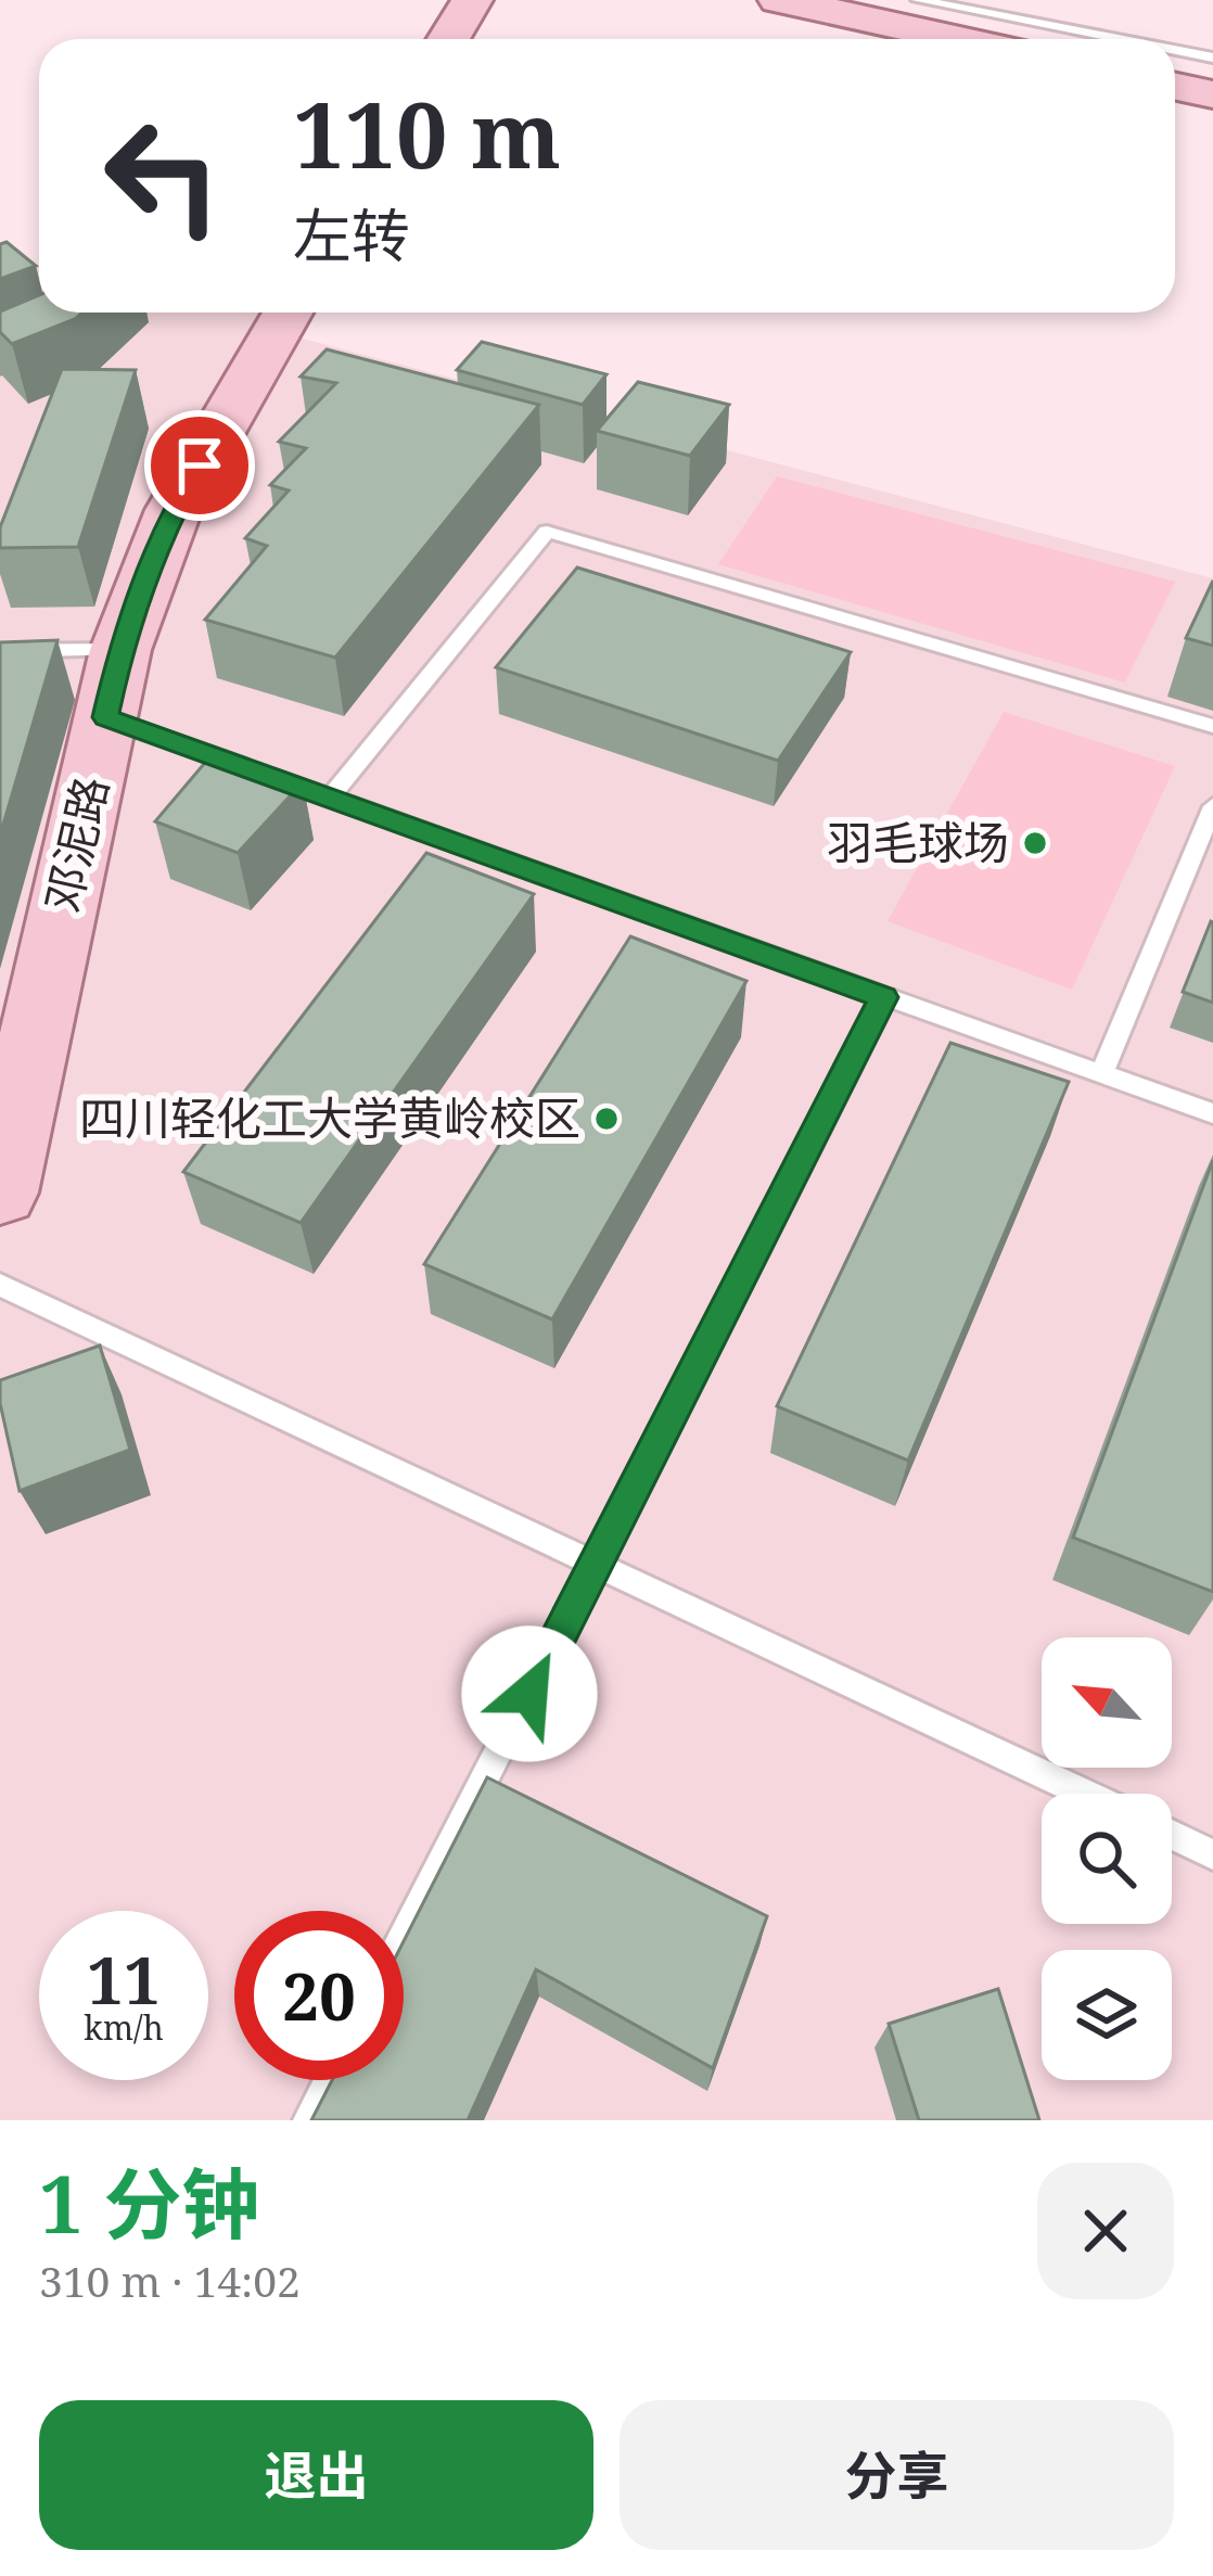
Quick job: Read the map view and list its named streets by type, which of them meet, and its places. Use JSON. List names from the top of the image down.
{
  "streets": {
    "main road": ["邓泥路"]
  },
  "places": ["羽毛球场", "四川轻化工大学黄岭校区"],
  "north": "top left",
  "page": {
    "turn": ["110 m", "左转"],
    "speed": "11 km/h",
    "limit": "20",
    "heading": ["1 分钟", "310 m · 14:02"],
    "buttons": ["退出", "分享"]
  }
}
